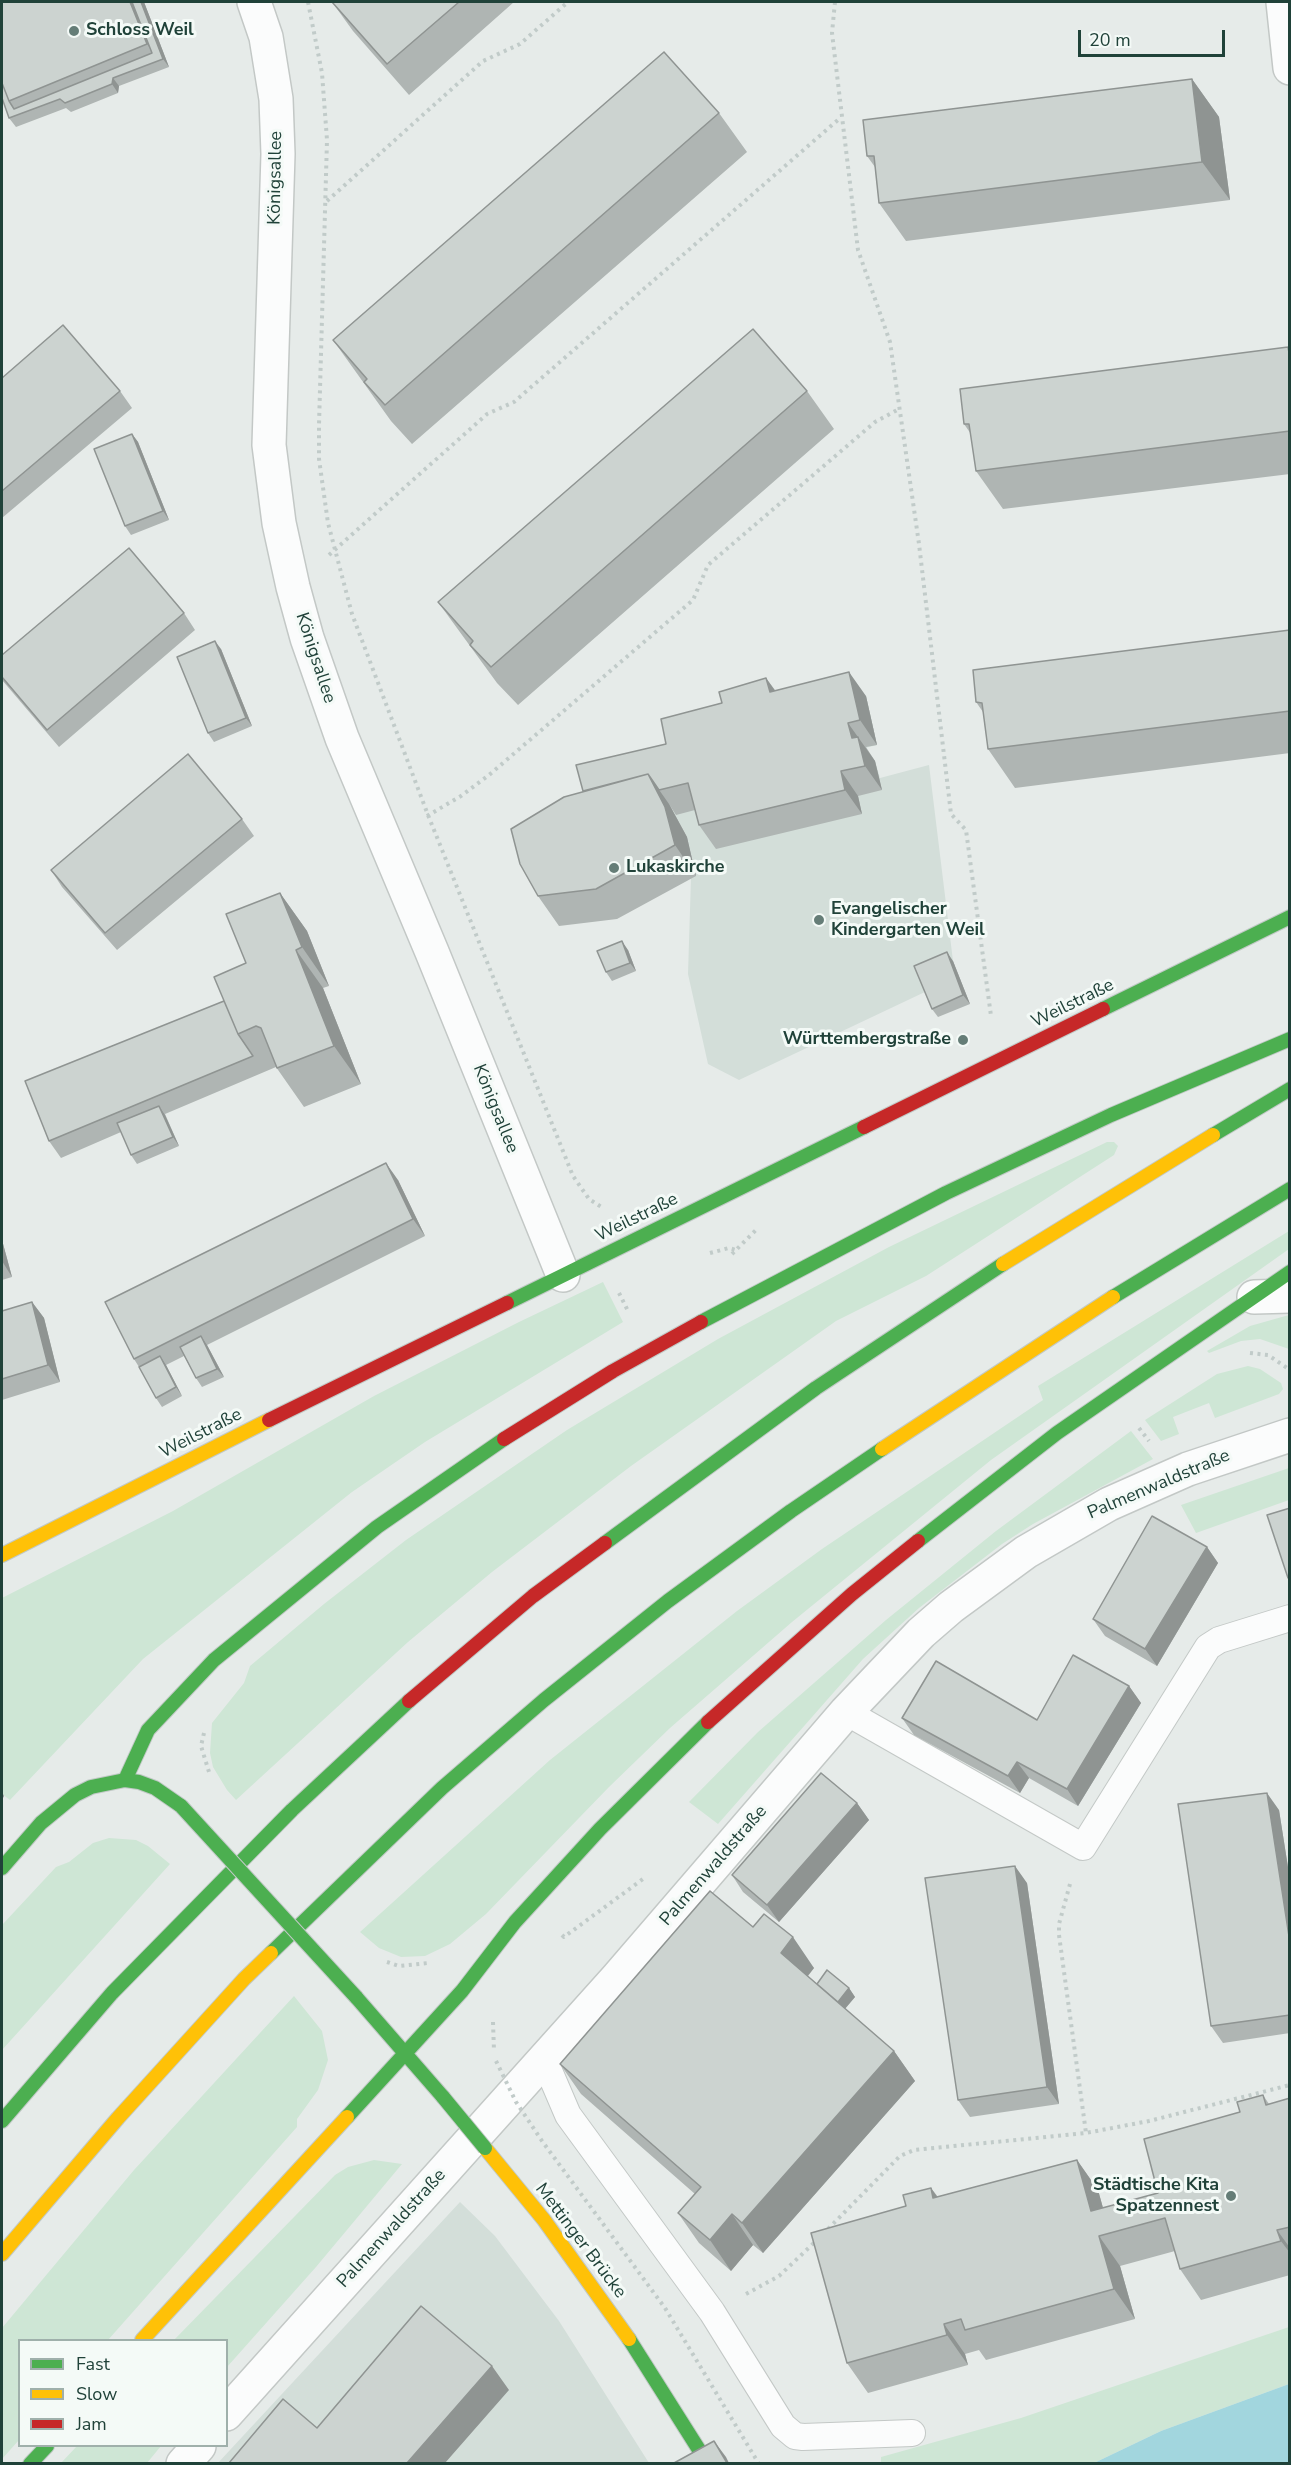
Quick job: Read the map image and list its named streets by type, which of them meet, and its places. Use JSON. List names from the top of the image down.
{
  "streets": {
    "main road": ["Weilstraße", "Mettinger Brücke"],
    "street": ["Königsallee", "Palmenwaldstraße"]
  },
  "crossings": [
    ["Königsallee", "Weilstraße"]
  ],
  "places": [
    "Schloss Weil",
    "Lukaskirche",
    "Evangelischer Kindergarten Weil",
    "Württembergstraße",
    "Städtische Kita Spatzennest"
  ],
  "legend": ["Fast", "Slow", "Jam"],
  "scale_bar": "20 m"
}
